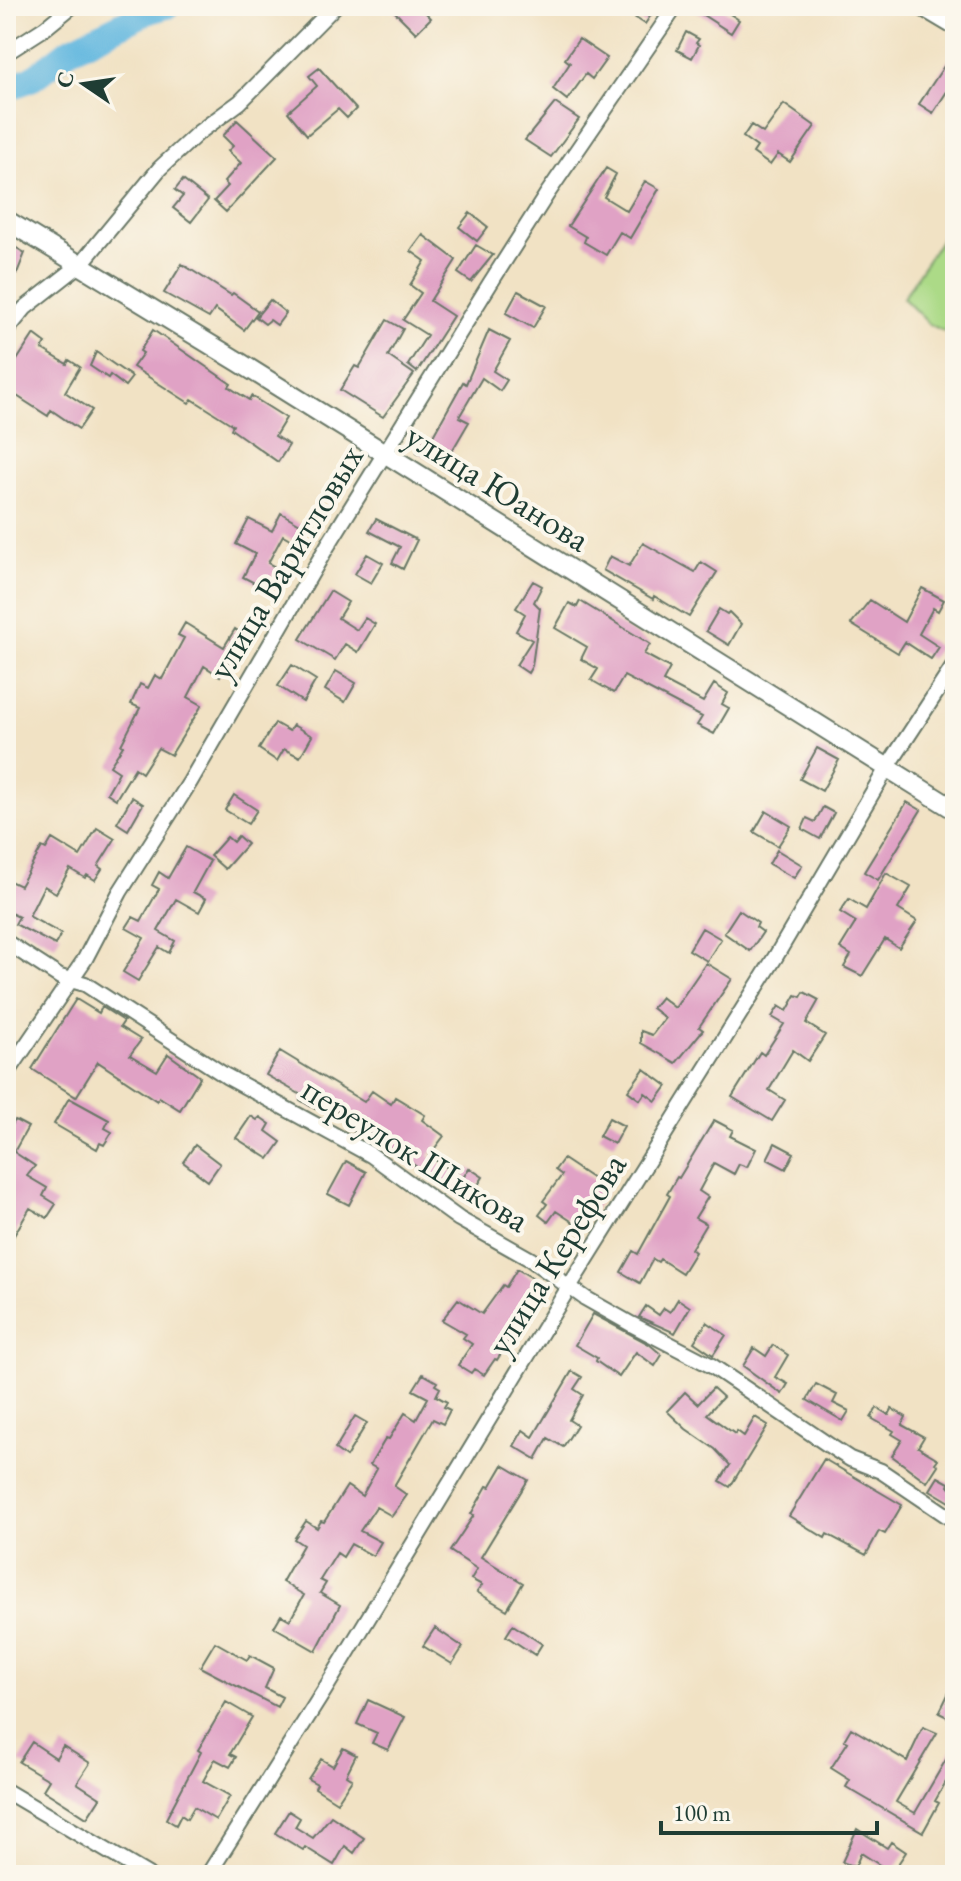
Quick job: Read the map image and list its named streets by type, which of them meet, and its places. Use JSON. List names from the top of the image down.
{
  "streets": {
    "street": [
      "улица Юанова",
      "улица Варитловых",
      "переулок Шикова",
      "улица Керефова"
    ]
  },
  "crossings": [
    ["улица Юанова", "улица Варитловых"],
    ["улица Юанова", "улица Керефова"],
    ["улица Варитловых", "переулок Шикова"],
    ["переулок Шикова", "улица Керефова"]
  ],
  "scale_bar": "100 m",
  "north": "left"
}
